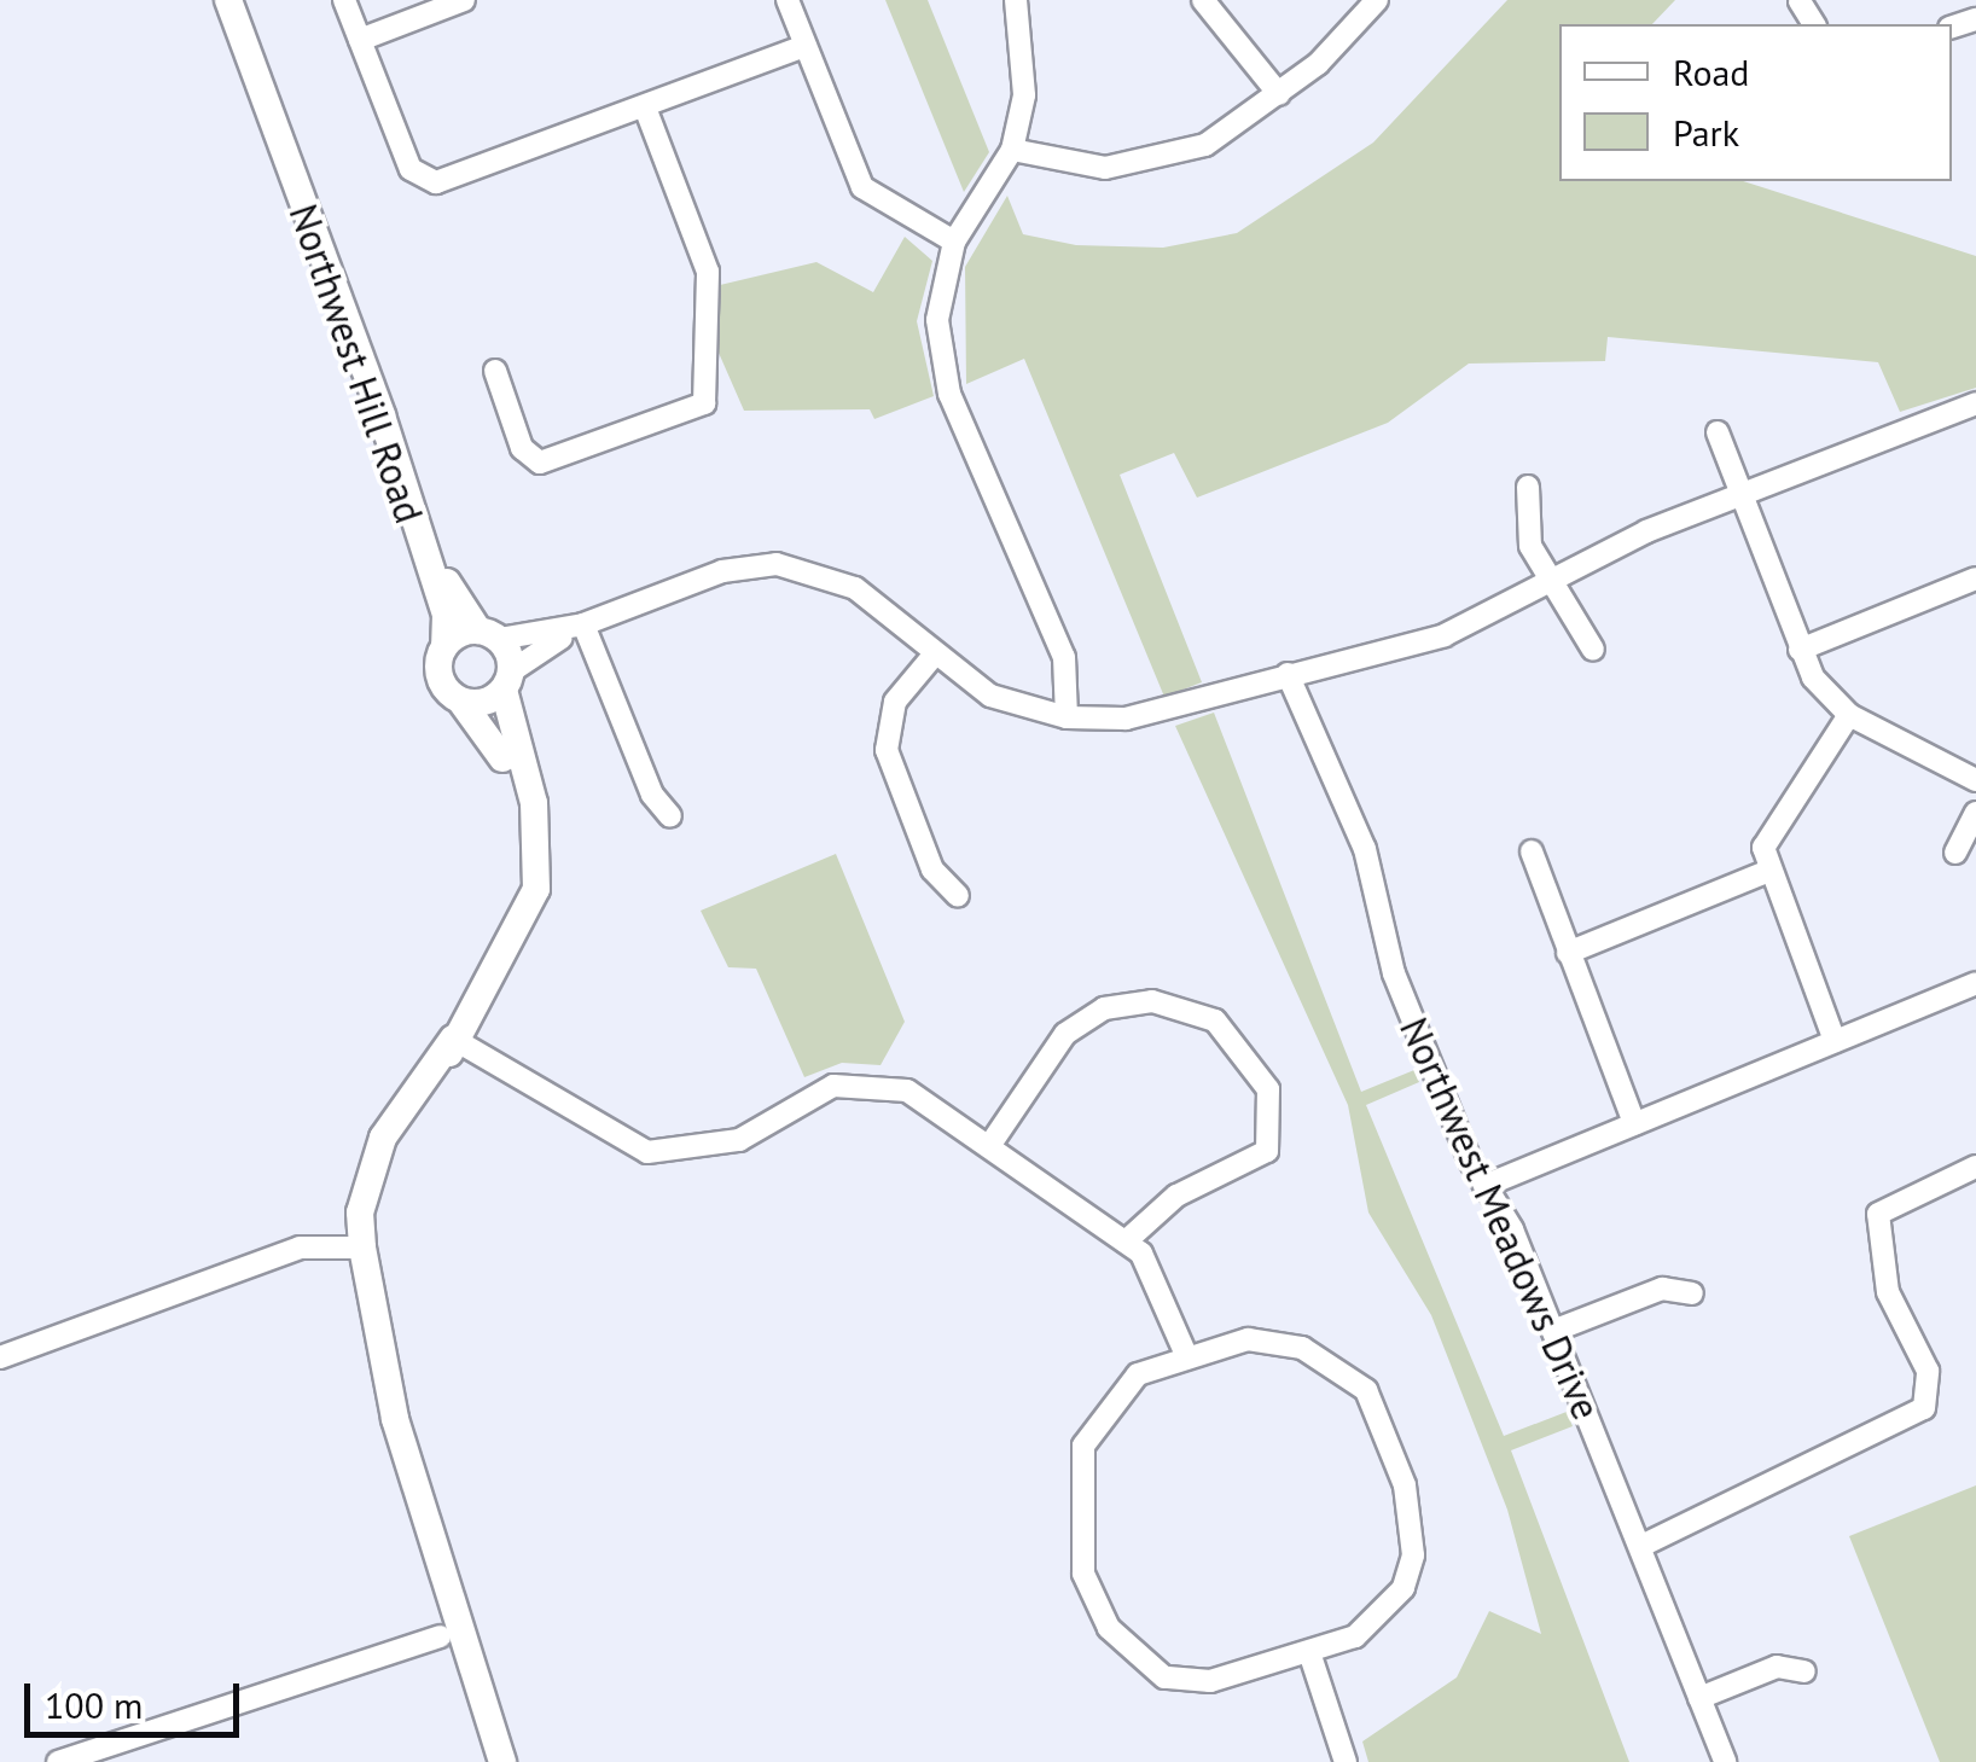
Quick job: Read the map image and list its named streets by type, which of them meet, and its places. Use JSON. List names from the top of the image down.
{
  "streets": {
    "main road": ["Northwest Hill Road"],
    "street": ["Northwest Meadows Drive"]
  },
  "legend": ["Road", "Park"],
  "scale_bar": "100 m"
}
